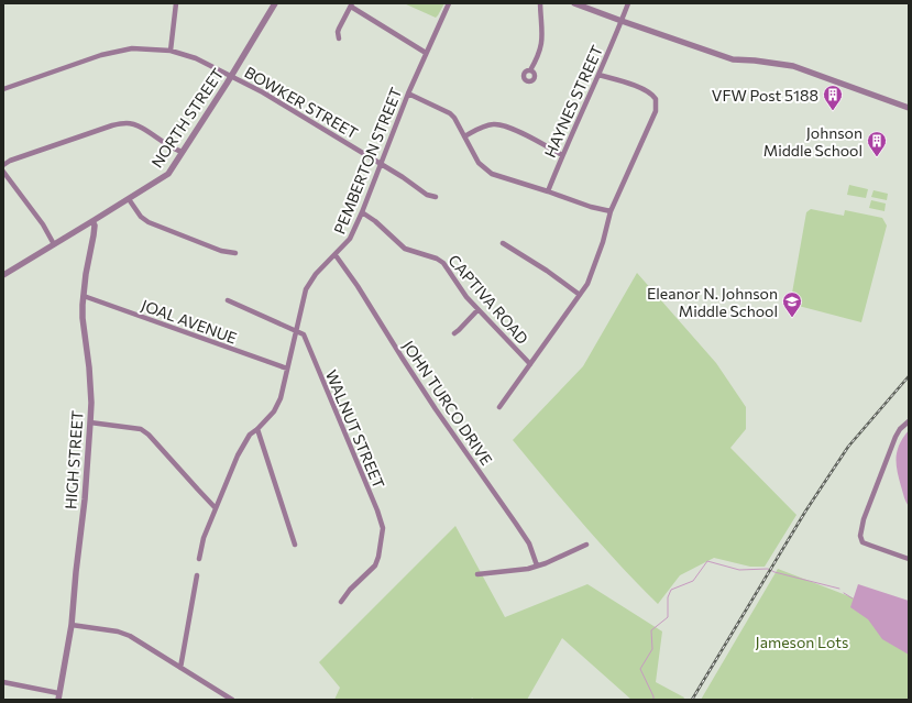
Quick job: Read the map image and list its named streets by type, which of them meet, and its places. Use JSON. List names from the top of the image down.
{
  "streets": {
    "street": [
      "HAYNES STREET",
      "BOWKER STREET",
      "NORTH STREET",
      "PEMBERTON STREET",
      "CAPTIVA ROAD",
      "JOAL AVENUE",
      "JOHN TURCO DRIVE",
      "WALNUT STREET",
      "HIGH STREET"
    ]
  },
  "crossings": [
    ["BOWKER STREET", "NORTH STREET"],
    ["BOWKER STREET", "PEMBERTON STREET"],
    ["NORTH STREET", "HIGH STREET"],
    ["PEMBERTON STREET", "CAPTIVA ROAD"],
    ["PEMBERTON STREET", "JOAL AVENUE"],
    ["PEMBERTON STREET", "JOHN TURCO DRIVE"],
    ["PEMBERTON STREET", "WALNUT STREET"],
    ["JOAL AVENUE", "HIGH STREET"]
  ],
  "parks": ["Jameson Lots"],
  "places": {
    "building": ["VFW Post 5188", "Johnson Middle School"],
    "school or university": ["Eleanor N. Johnson Middle School"]
  }
}
